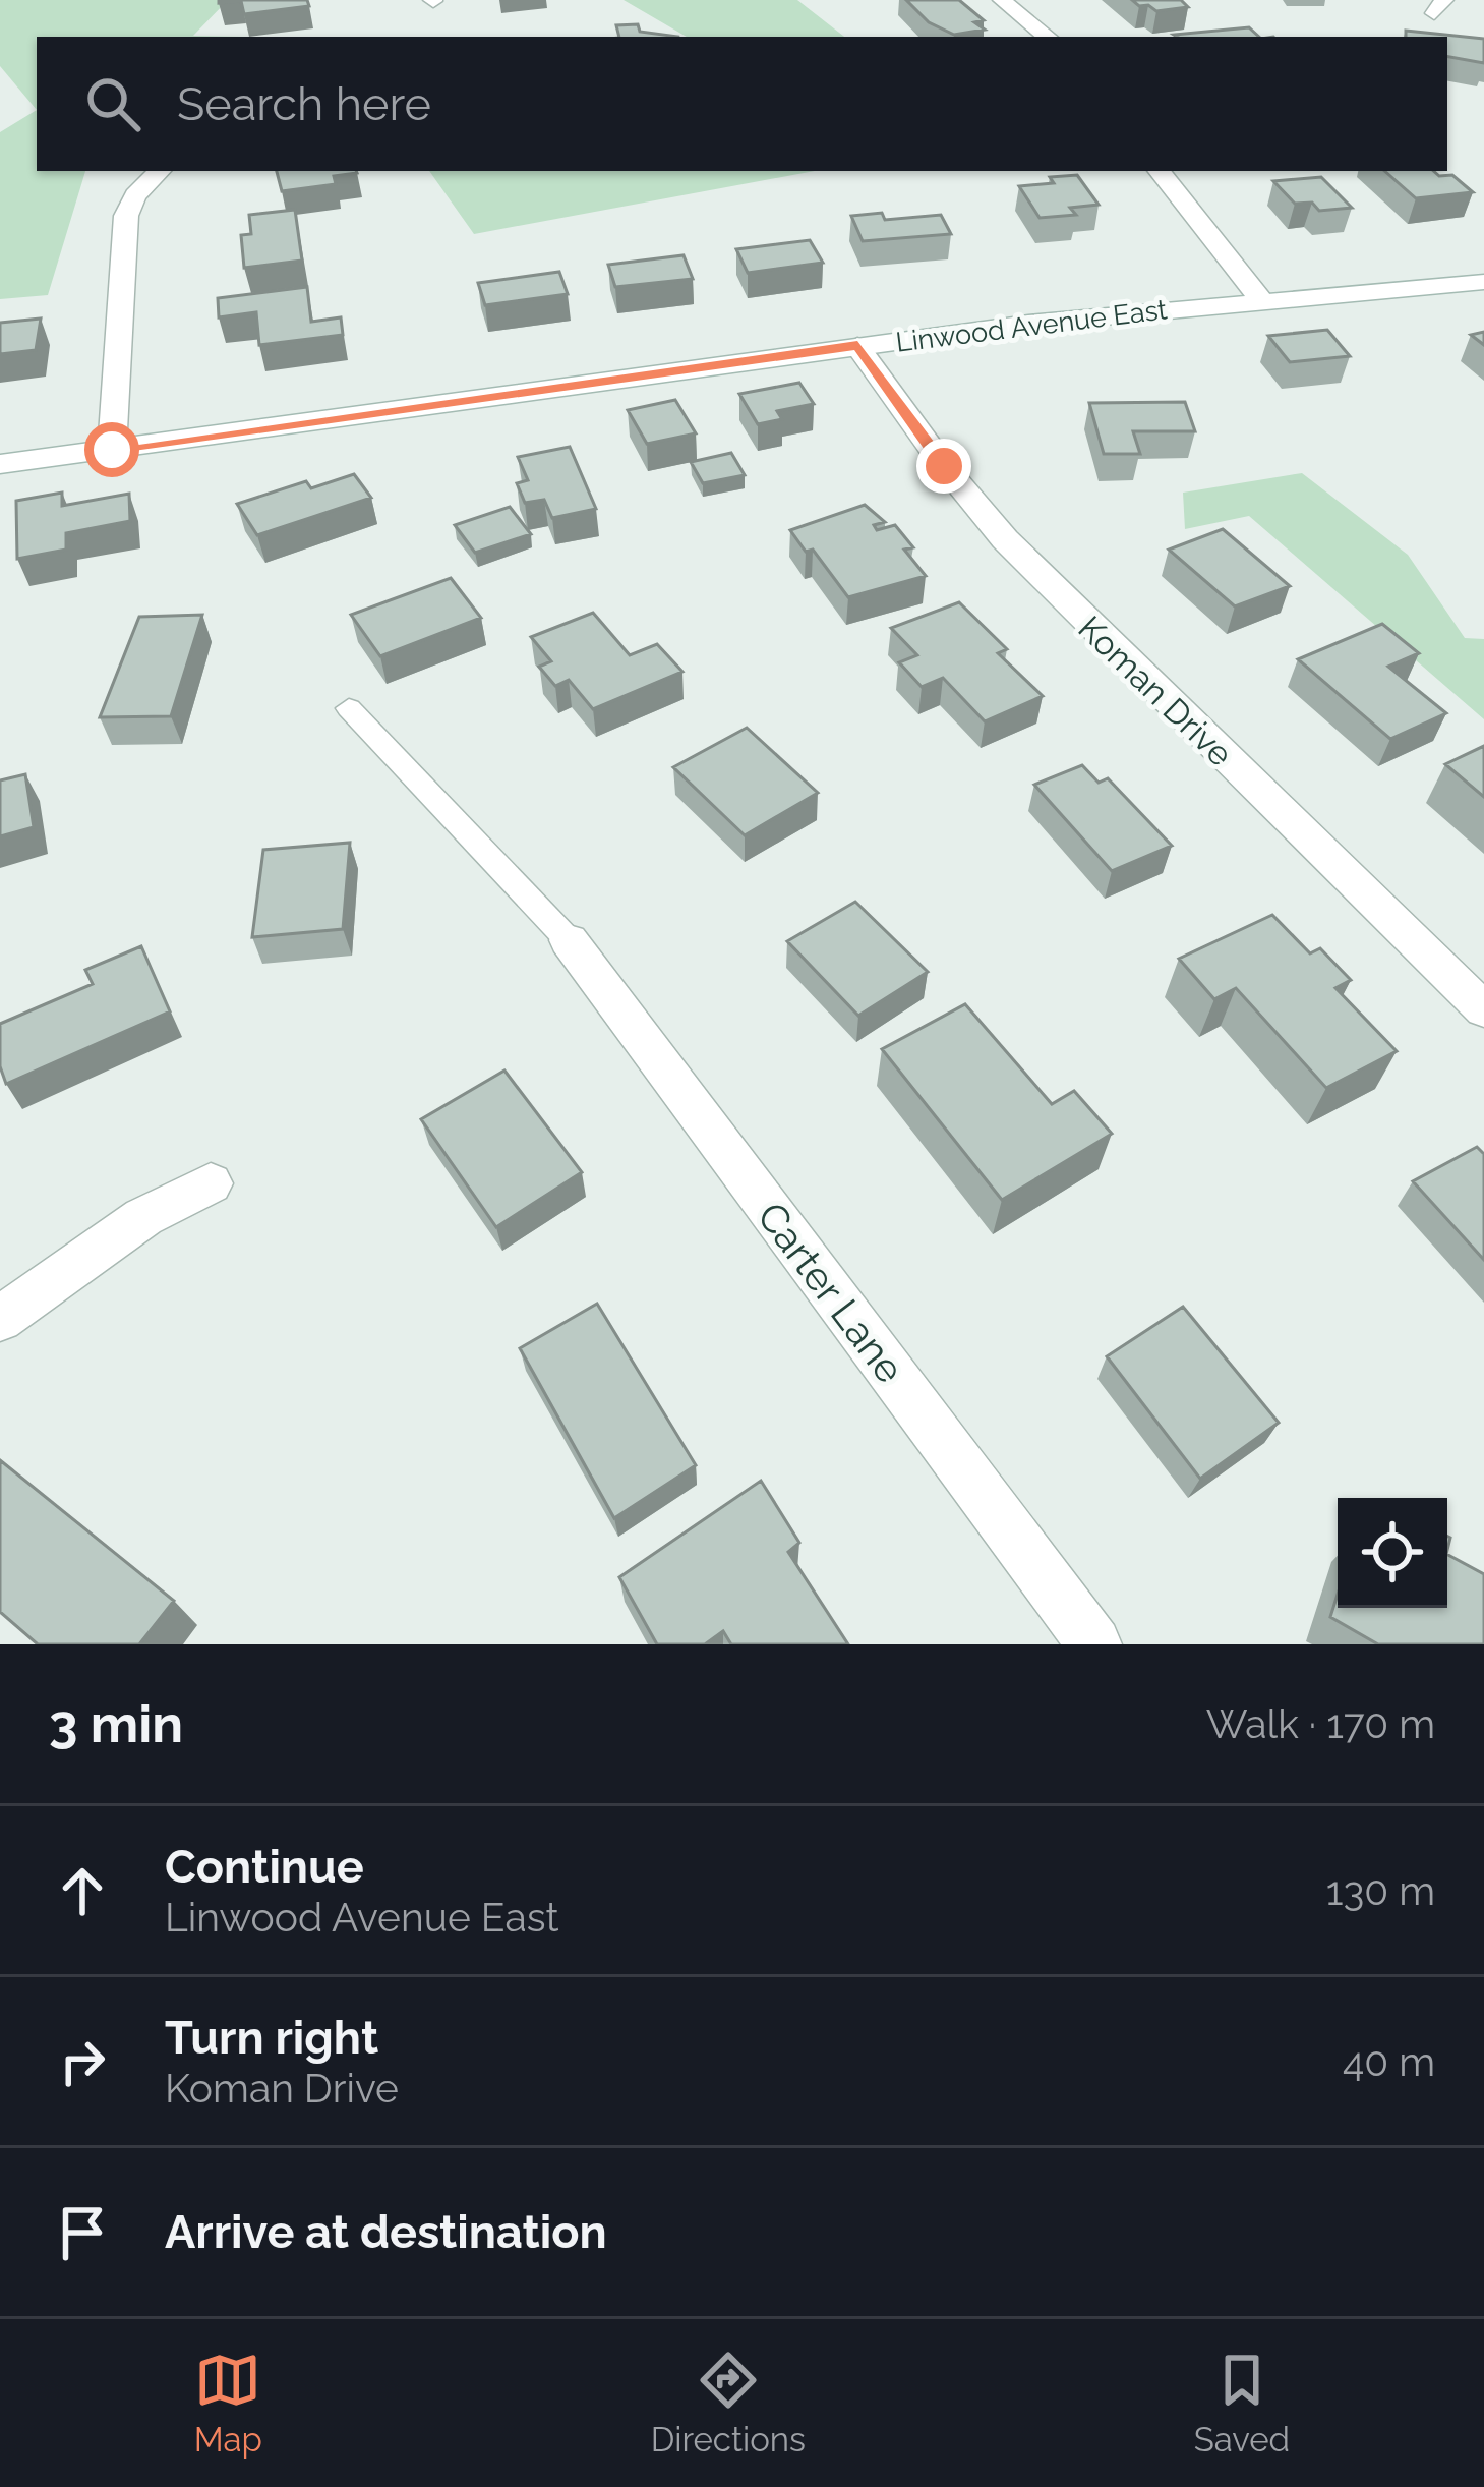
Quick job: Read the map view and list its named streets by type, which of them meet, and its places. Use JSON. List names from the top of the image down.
{
  "streets": {
    "street": ["Linwood Avenue East", "Koman Drive", "Carter Lane"]
  },
  "crossings": [
    ["Linwood Avenue East", "Koman Drive"]
  ],
  "page": {
    "search": "Search here",
    "heading": ["3 min", "Walk · 170 m"],
    "list": [
      ["Continue", "Linwood Avenue East", "130 m"],
      ["Turn right", "Koman Drive", "40 m"],
      "Arrive at destination"
    ],
    "nav": ["Map", "Directions", "Saved"]
  }
}
